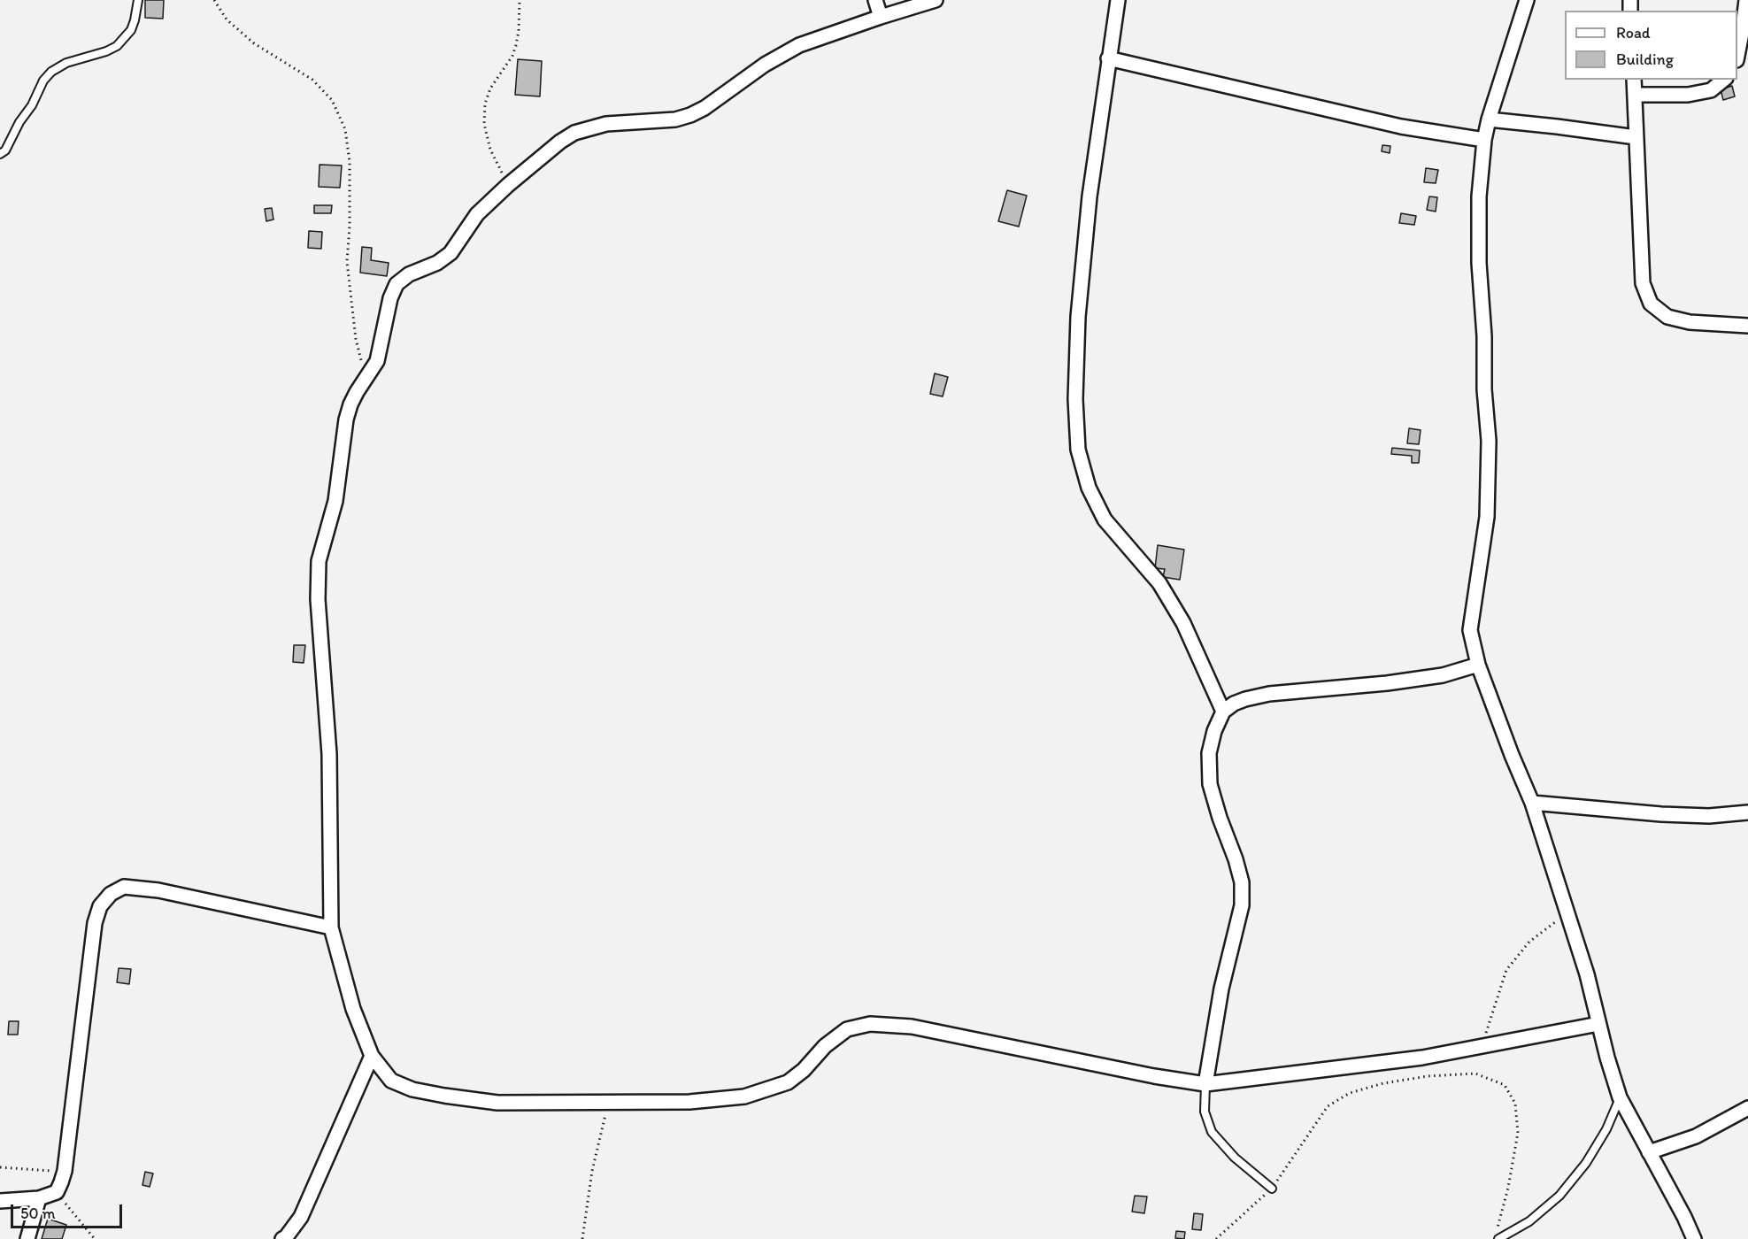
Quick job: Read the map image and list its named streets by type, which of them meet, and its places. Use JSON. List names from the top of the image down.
{
  "legend": ["Road", "Building"],
  "scale_bar": "50 m"
}
